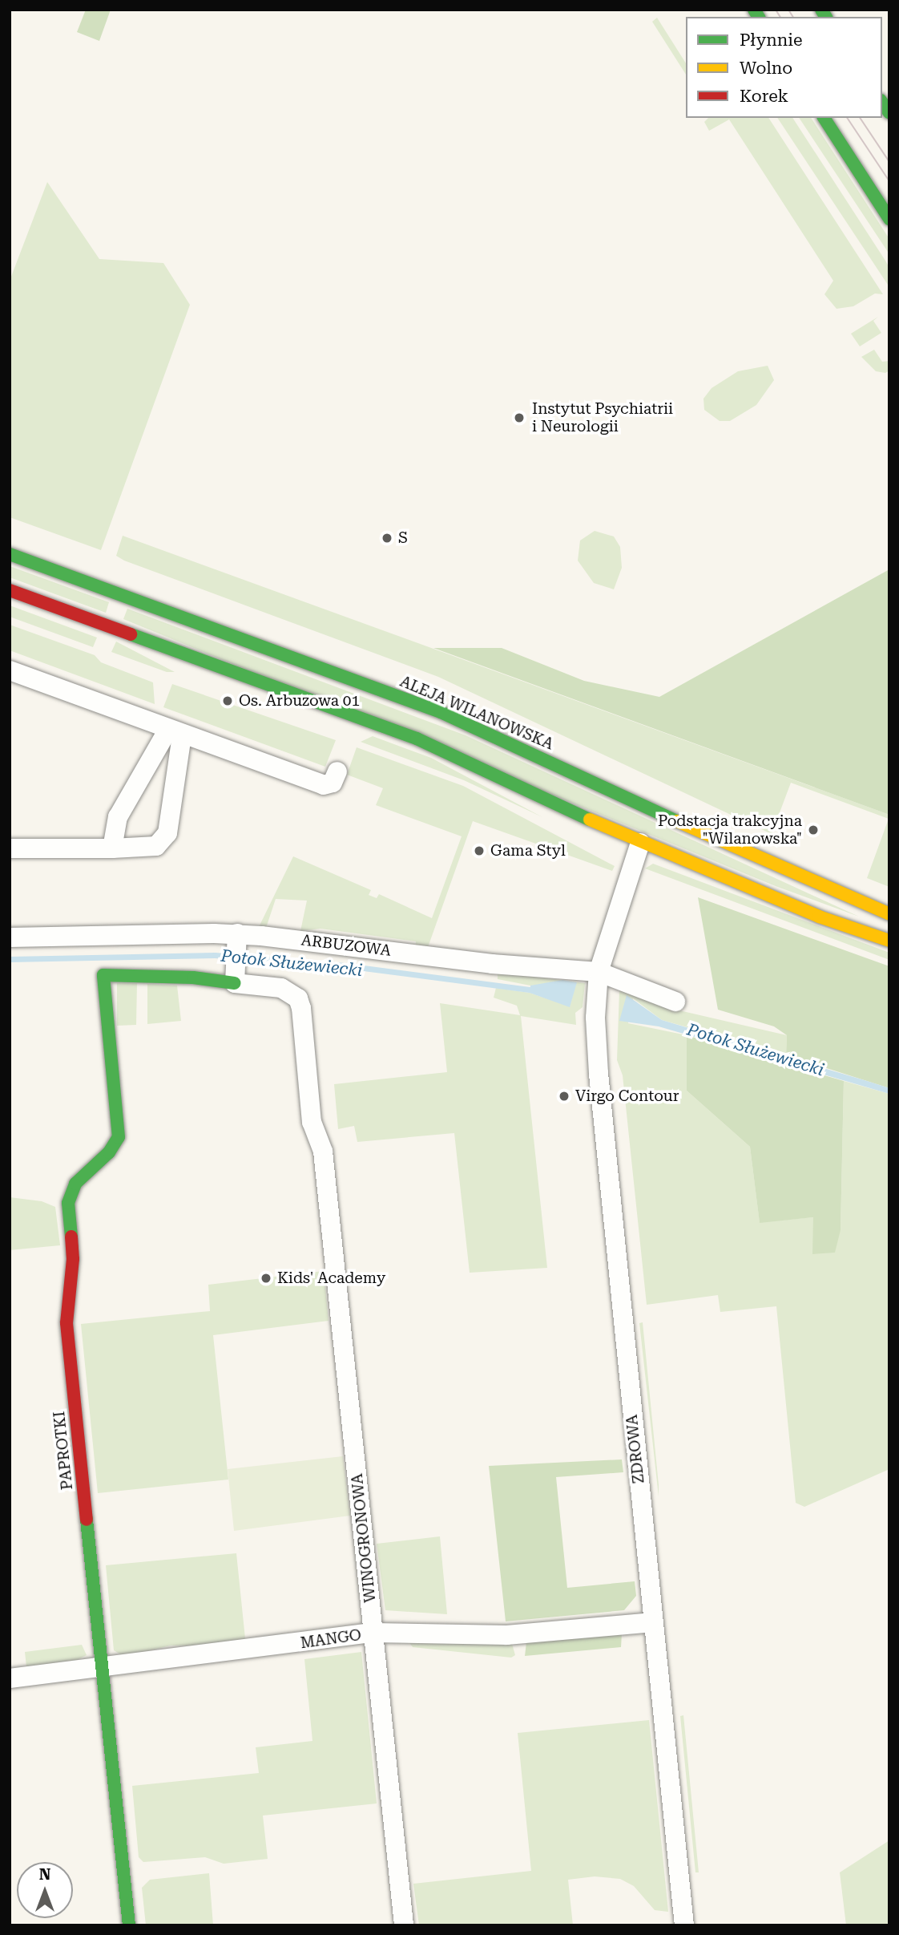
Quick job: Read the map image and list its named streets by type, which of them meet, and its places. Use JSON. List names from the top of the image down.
{
  "streets": {
    "main road": ["ALEJA WILANOWSKA", "PAPROTKI"],
    "street": [
      "ARBUZOWA",
      "ZDROWA",
      "WINOGRONOWA",
      "MANGO"
    ]
  },
  "crossings": [
    ["ARBUZOWA", "ZDROWA"],
    ["ZDROWA", "MANGO"],
    ["PAPROTKI", "WINOGRONOWA"],
    ["PAPROTKI", "MANGO"],
    ["WINOGRONOWA", "MANGO"]
  ],
  "water": ["Potok Służewiecki"],
  "places": [
    "Instytut Psychiatrii i Neurologii",
    "S",
    "Os. Arbuzowa 01",
    "Podstacja trakcyjna \"Wilanowska\"",
    "Gama Styl",
    "Virgo Contour",
    "Kids' Academy"
  ],
  "legend": ["Płynnie", "Wolno", "Korek"],
  "north": "top"
}
